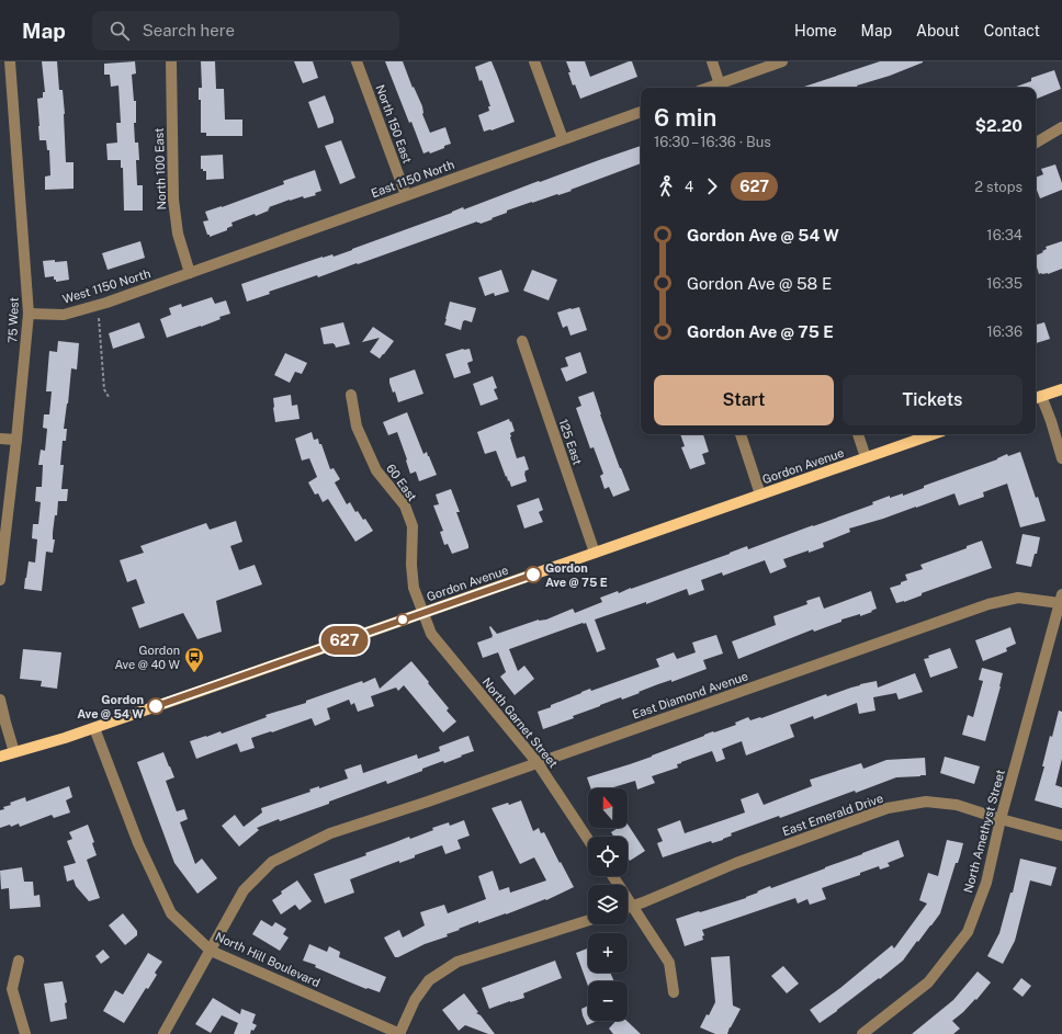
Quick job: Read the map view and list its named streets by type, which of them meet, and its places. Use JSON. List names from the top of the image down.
{
  "streets": {
    "main road": ["Gordon Avenue"],
    "street": [
      "North 150 East",
      "North 100 East",
      "East 1150 North",
      "West 1150 North",
      "75 West",
      "125 East",
      "60 East",
      "East Diamond Avenue",
      "North Garnet Street",
      "East Emerald Drive",
      "North Amethyst Street",
      "North Hill Boulevard"
    ]
  },
  "crossings": [
    ["North 150 East", "East 1150 North"],
    ["North 100 East", "East 1150 North"],
    ["North 100 East", "West 1150 North"],
    ["East 1150 North", "West 1150 North"],
    ["West 1150 North", "75 West"],
    ["125 East", "Gordon Avenue"],
    ["Gordon Avenue", "60 East"],
    ["Gordon Avenue", "North Garnet Street"],
    ["Gordon Avenue", "North Hill Boulevard"],
    ["60 East", "North Garnet Street"],
    ["East Diamond Avenue", "North Garnet Street"],
    ["East Diamond Avenue", "North Amethyst Street"],
    ["East Diamond Avenue", "North Hill Boulevard"],
    ["East Emerald Drive", "North Amethyst Street"]
  ],
  "places": {
    "other": ["Gordon Ave @ 75 E", "Gordon Ave @ 54 W"],
    "bus stop": ["Gordon Ave @ 40 W"]
  },
  "lines": ["bus line 627"],
  "north": "top",
  "page": {
    "header": "Map",
    "search": "Search here",
    "nav": [
      "Home",
      "Map",
      "About",
      "Contact"
    ],
    "on_map": "627",
    "heading": ["6 min", "16:30 – 16:36 · Bus", "$2.20"],
    "legs": ["4", "627", "2 stops"],
    "list": [
      {
        "name": "Gordon Ave @ 54 W",
        "value": "16:34"
      },
      {
        "name": "Gordon Ave @ 58 E",
        "value": "16:35"
      },
      {
        "name": "Gordon Ave @ 75 E",
        "value": "16:36"
      }
    ],
    "buttons": ["Start", "Tickets"],
    "map_buttons": ["+", "−"]
  }
}
